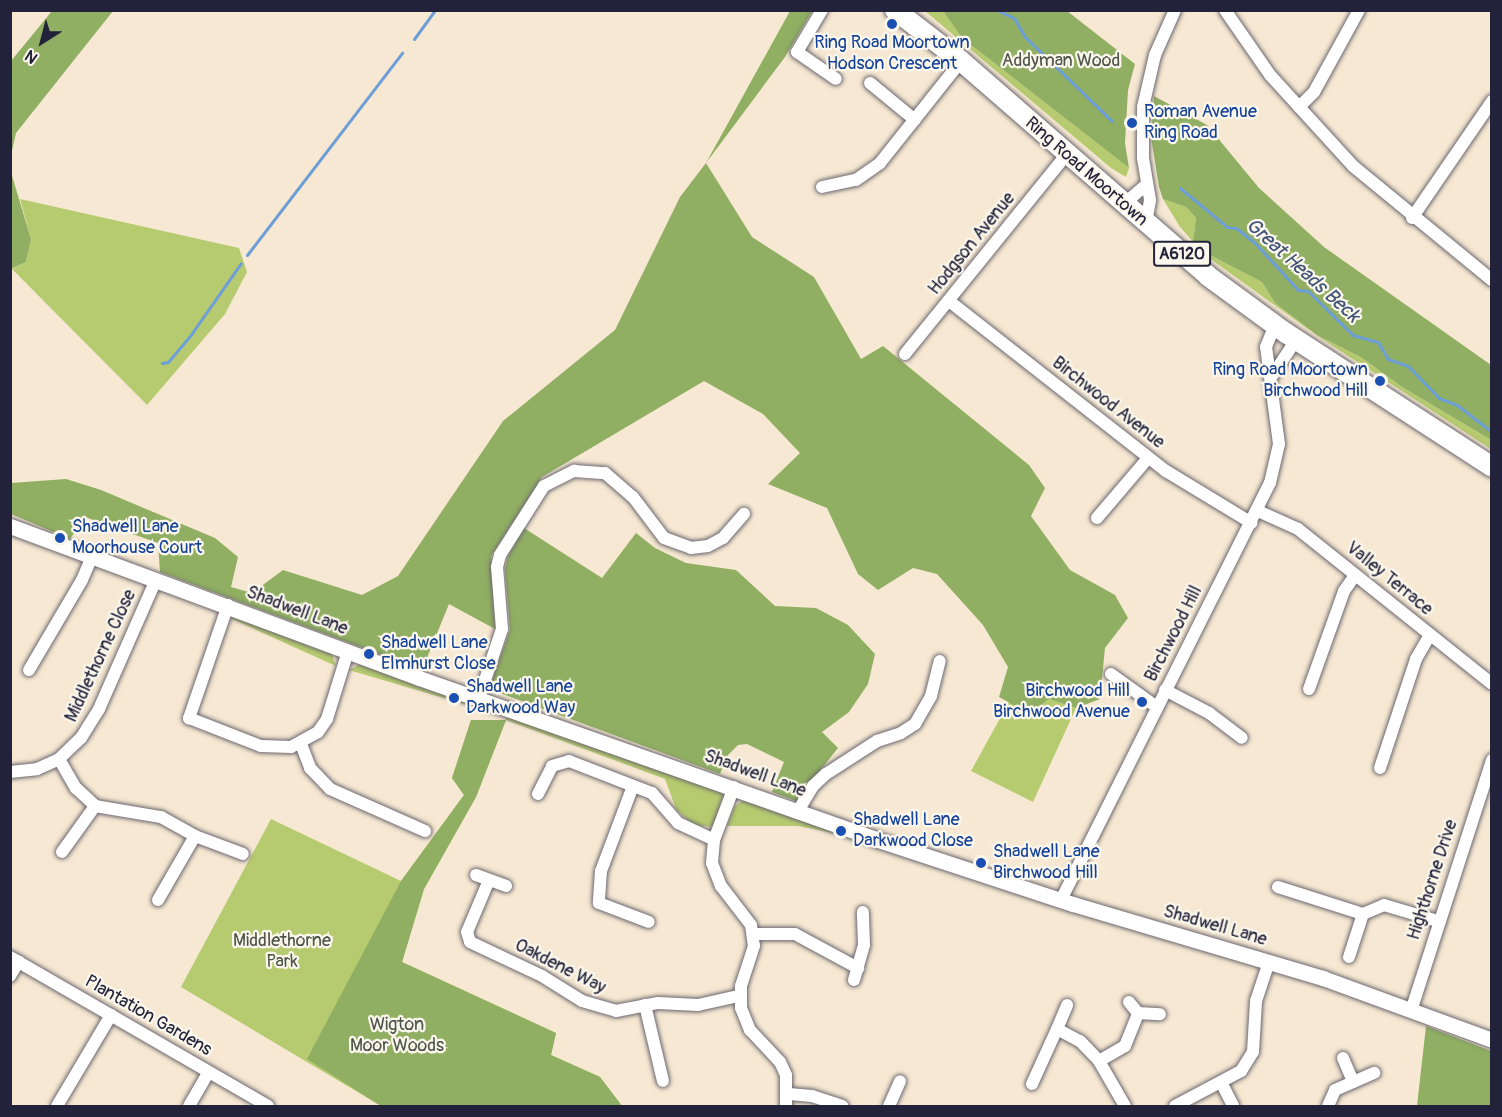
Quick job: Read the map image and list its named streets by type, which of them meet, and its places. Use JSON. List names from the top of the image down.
{
  "streets": {
    "highway": ["Ring Road Moortown", "A6120"],
    "street": [
      "Hodgson Avenue",
      "Birchwood Avenue",
      "Valley Terrace",
      "Shadwell Lane",
      "Birchwood Hill",
      "Middlethorne Close",
      "Highthorne Drive",
      "Oakdene Way",
      "Plantation Gardens"
    ]
  },
  "crossings": [
    ["Ring Road Moortown", "Hodgson Avenue"],
    ["Ring Road Moortown", "Birchwood Hill"],
    ["Hodgson Avenue", "Birchwood Avenue"],
    ["Birchwood Avenue", "Valley Terrace"],
    ["Birchwood Avenue", "Birchwood Hill"],
    ["Valley Terrace", "Birchwood Hill"],
    ["Shadwell Lane", "Birchwood Hill"],
    ["Shadwell Lane", "Middlethorne Close"],
    ["Shadwell Lane", "Highthorne Drive"]
  ],
  "water": ["Great Heads Beck"],
  "parks": ["Addyman Wood", "Middlethorne Park", "Wigton Moor Woods"],
  "places": [
    "Ring Road Moortown Hodson Crescent",
    "Roman Avenue Ring Road",
    "Ring Road Moortown Birchwood Hill",
    "Shadwell Lane Moorhouse Court",
    "Shadwell Lane Elmhurst Close",
    "Shadwell Lane Darkwood Way",
    "Birchwood Hill Birchwood Avenue",
    "Shadwell Lane Darkwood Close",
    "Shadwell Lane Birchwood Hill"
  ],
  "north": "bottom left"
}
